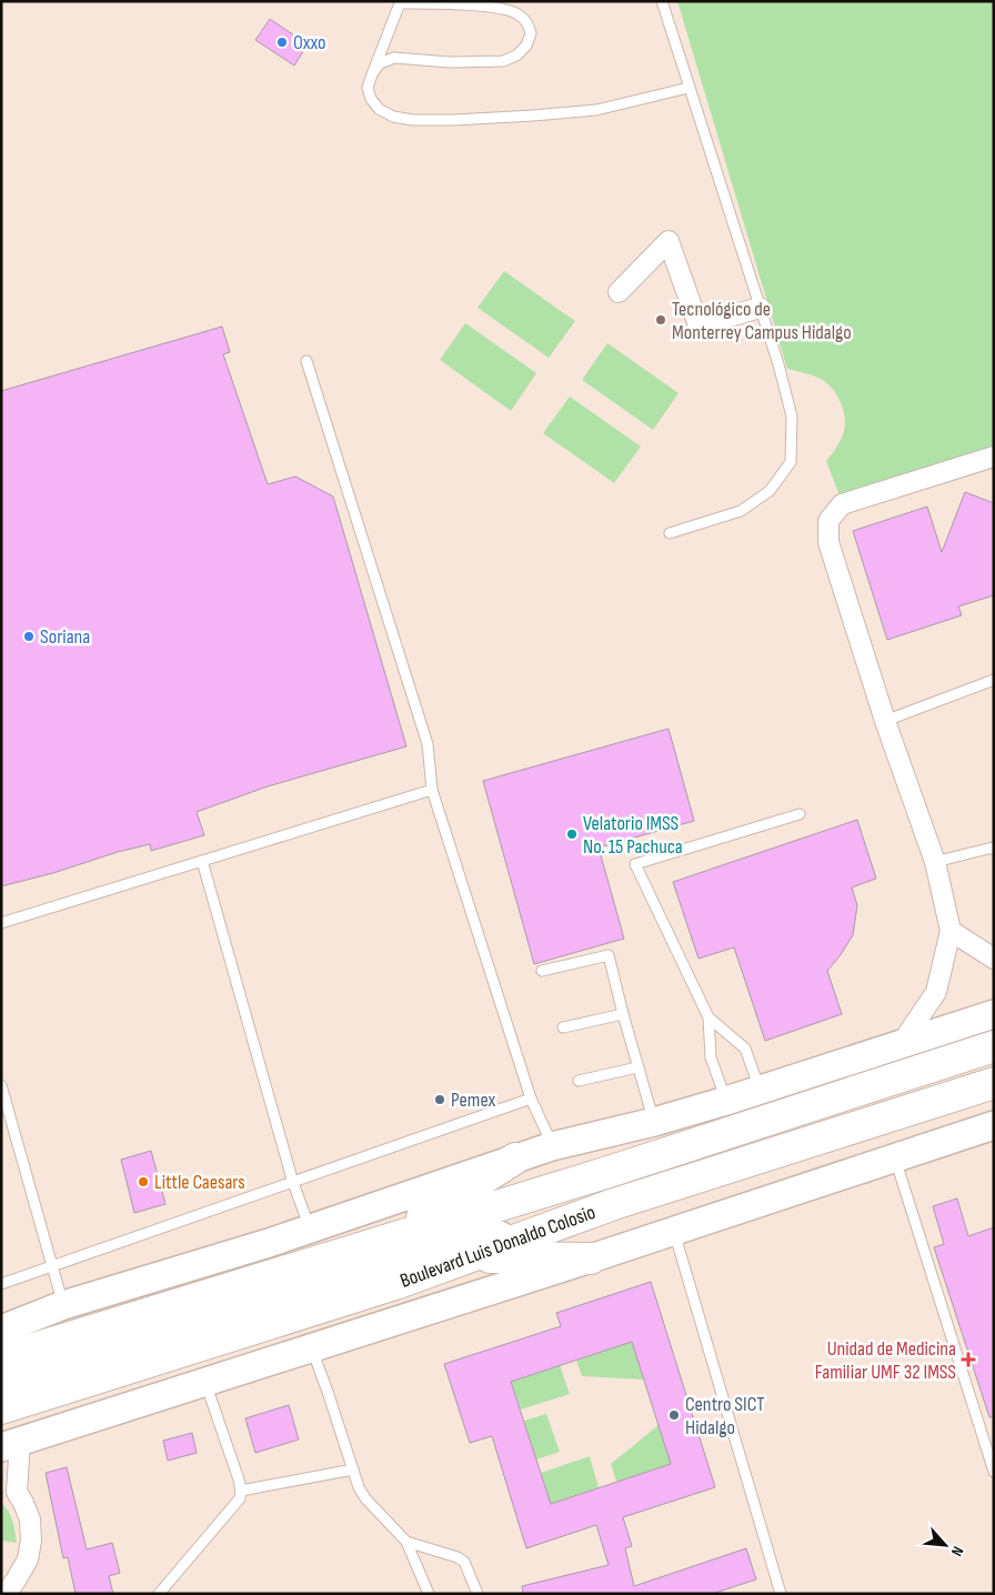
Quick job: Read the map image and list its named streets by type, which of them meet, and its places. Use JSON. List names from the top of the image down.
{
  "streets": {
    "main road": ["Boulevard Luis Donaldo Colosio"]
  },
  "places": {
    "other": [
      "Oxxo",
      "Tecnológico de Monterrey Campus Hidalgo",
      "Soriana",
      "Velatorio IMSS No. 15 Pachuca",
      "Pemex",
      "Little Caesars",
      "Centro SICT Hidalgo"
    ],
    "health": ["Unidad de Medicina Familiar UMF 32 IMSS"]
  },
  "north": "bottom right"
}
